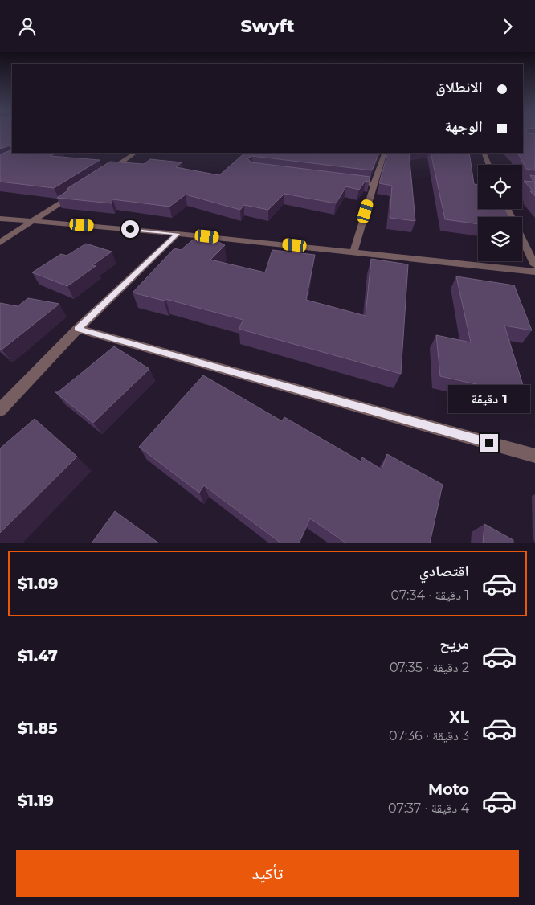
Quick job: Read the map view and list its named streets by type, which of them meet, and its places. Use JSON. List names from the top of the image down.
{
  "page": {
    "header": "Swyft",
    "banner": ["الانطلاق", "الوجهة"],
    "bubble": "1 دقيقة",
    "list": [
      {
        "name": "اقتصادي",
        "note": "1 دقيقة · 07:34",
        "value": "$1.09"
      },
      {
        "name": "مريح",
        "note": "2 دقيقة · 07:35",
        "value": "$1.47"
      },
      {
        "name": "XL",
        "note": "3 دقيقة · 07:36",
        "value": "$1.85"
      },
      {
        "name": "Moto",
        "note": "4 دقيقة · 07:37",
        "value": "$1.19"
      }
    ],
    "buttons": "تأكيد"
  }
}
